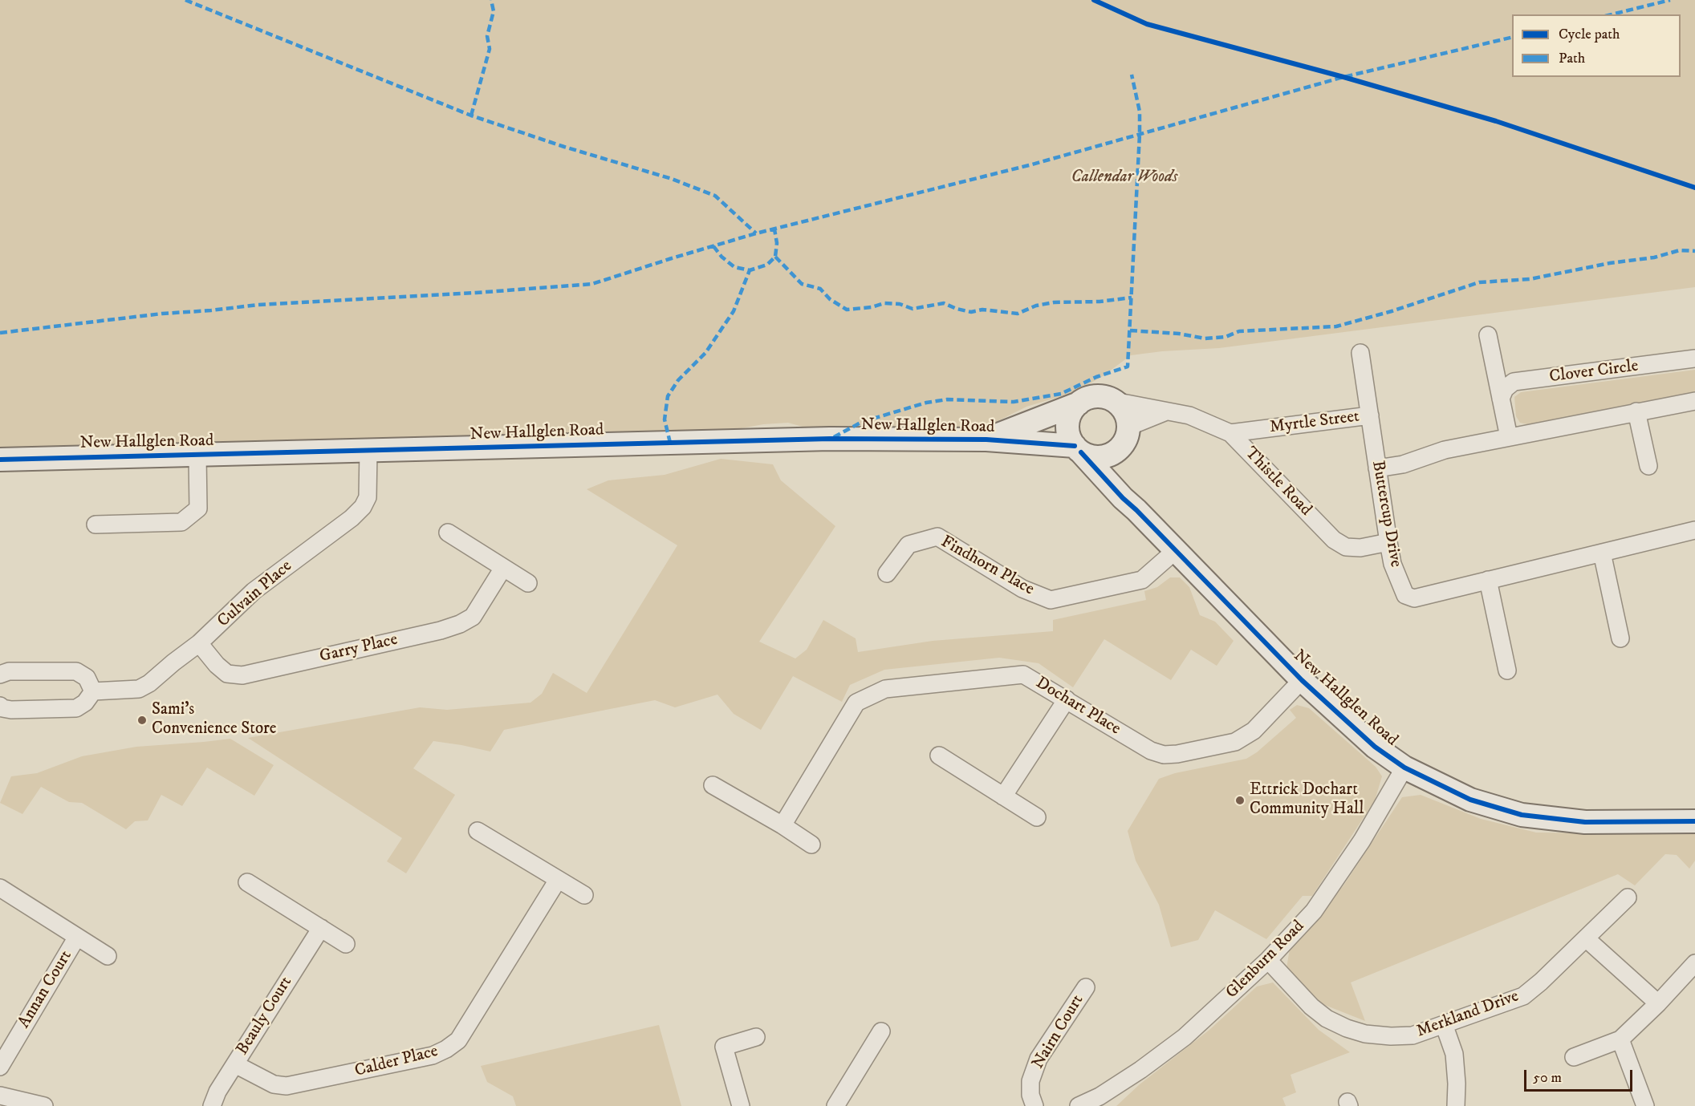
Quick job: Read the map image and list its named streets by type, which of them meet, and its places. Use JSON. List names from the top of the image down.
{
  "streets": {
    "street": [
      "Clover Circle",
      "Myrtle Street",
      "New Hallglen Road",
      "Thistle Road",
      "Buttercup Drive",
      "Findhorn Place",
      "Culvain Place",
      "Garry Place",
      "Dochart Place",
      "Glenburn Road",
      "Annan Court",
      "Merkland Drive",
      "Beauly Court",
      "Nairn Court",
      "Calder Place"
    ]
  },
  "crossings": [
    ["Myrtle Street", "Thistle Road"],
    ["Myrtle Street", "Buttercup Drive"],
    ["New Hallglen Road", "Thistle Road"],
    ["New Hallglen Road", "Findhorn Place"],
    ["New Hallglen Road", "Culvain Place"],
    ["New Hallglen Road", "Dochart Place"],
    ["New Hallglen Road", "Glenburn Road"],
    ["Thistle Road", "Buttercup Drive"],
    ["Culvain Place", "Garry Place"],
    ["Glenburn Road", "Merkland Drive"],
    ["Beauly Court", "Calder Place"]
  ],
  "parks": ["Callendar Woods"],
  "places": ["Sami's Convenience Store", "Ettrick Dochart Community Hall"],
  "legend": ["Cycle path", "Path"],
  "scale_bar": "50 m"
}
